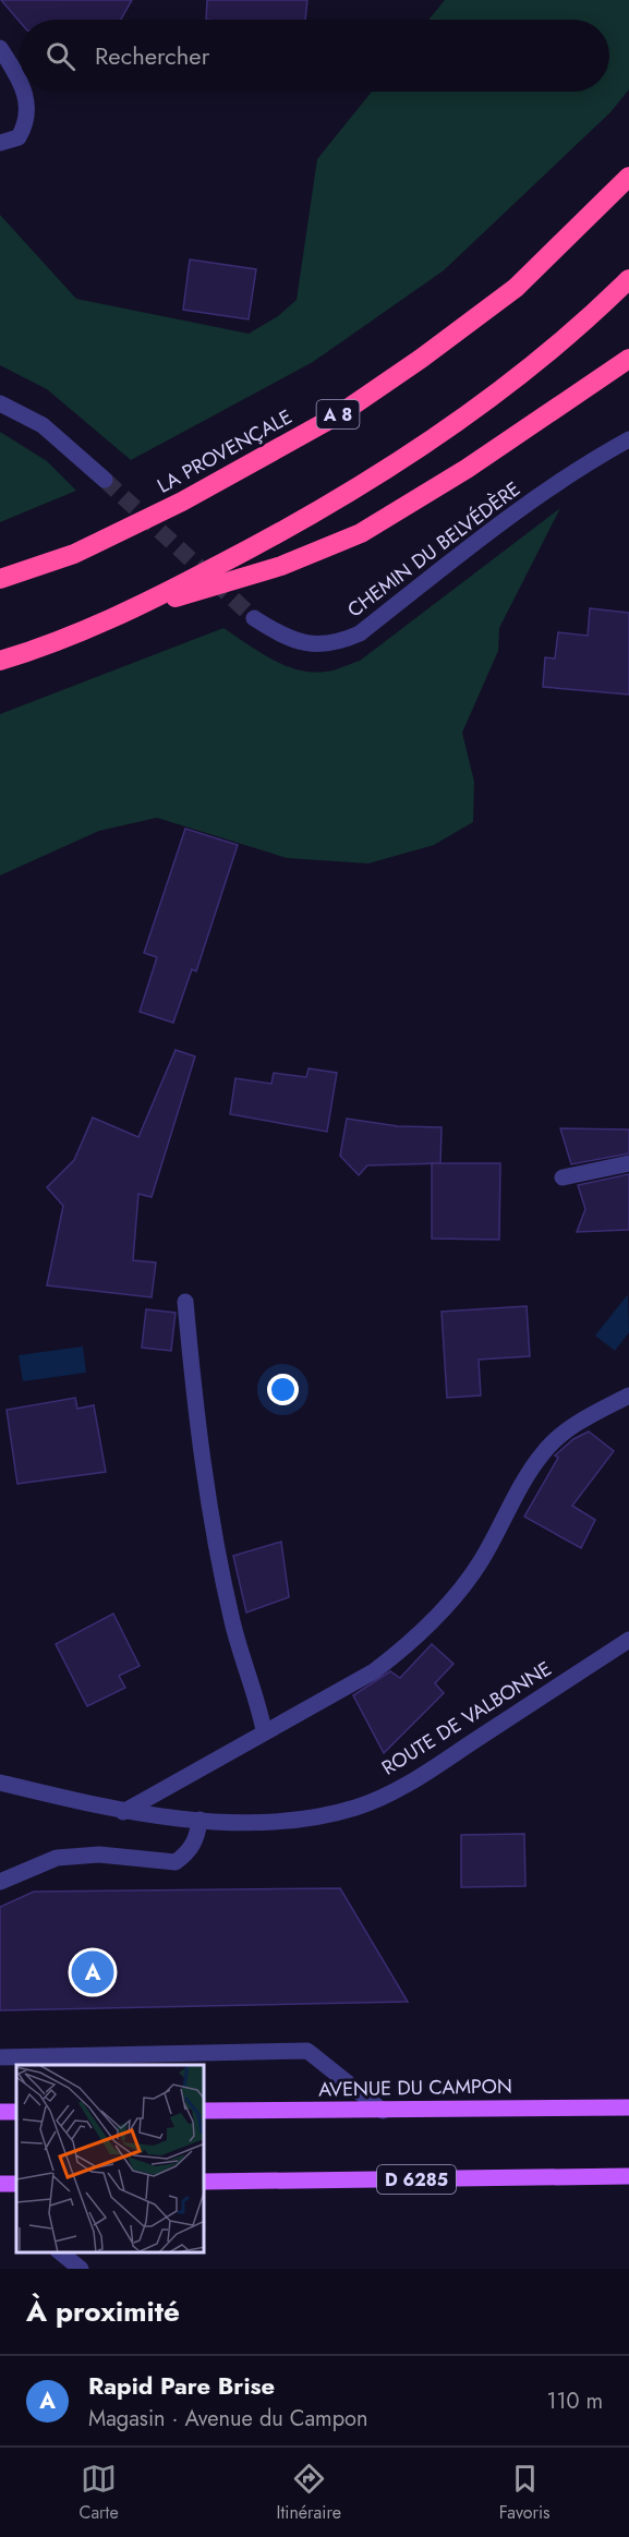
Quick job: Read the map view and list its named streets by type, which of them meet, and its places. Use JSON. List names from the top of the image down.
{
  "streets": {
    "highway": ["A 8", "LA PROVENÇALE"],
    "main road": ["AVENUE DU CAMPON", "D 6285"],
    "street": ["CHEMIN DU BELVÉDÈRE", "ROUTE DE VALBONNE"]
  },
  "page": {
    "search": "Rechercher",
    "pins": "A",
    "heading": "À proximité",
    "list": [
      {
        "mark": "A",
        "name": "Rapid Pare Brise",
        "note": "Magasin · Avenue du Campon",
        "value": "110 m"
      }
    ],
    "nav": ["Carte", "Itinéraire", "Favoris"]
  }
}
